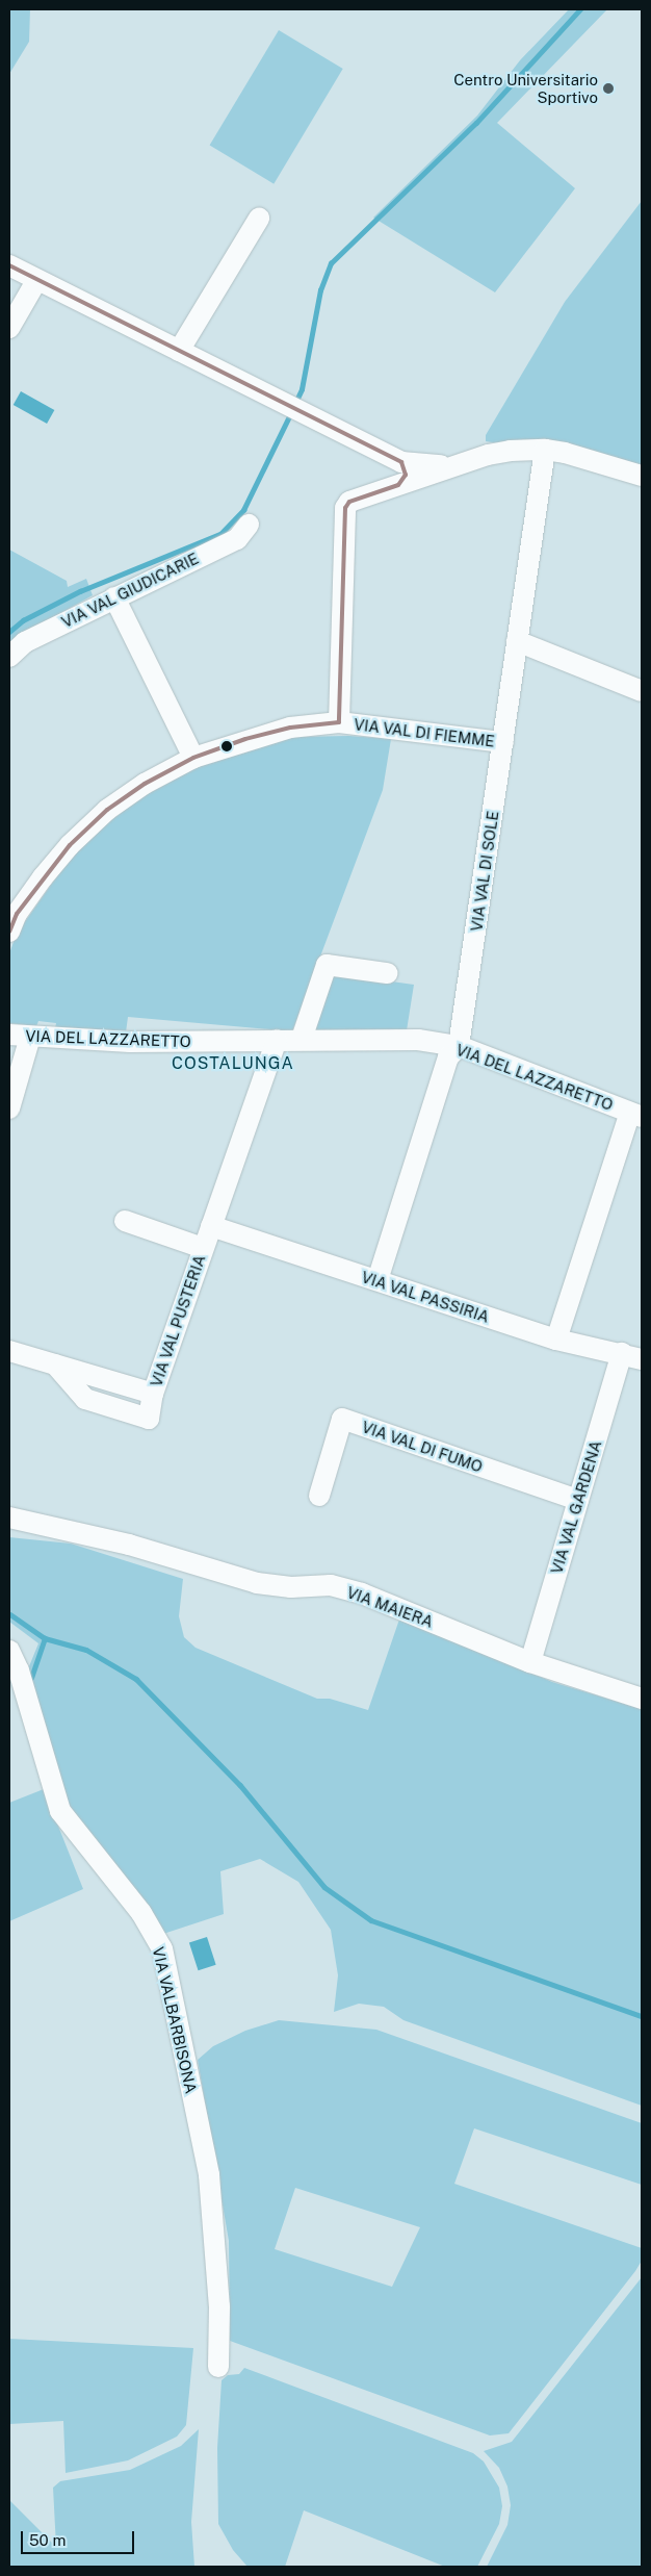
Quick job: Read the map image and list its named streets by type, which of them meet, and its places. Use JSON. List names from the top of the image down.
{
  "streets": {
    "street": [
      "VIA VAL GIUDICARIE",
      "VIA VAL DI FIEMME",
      "VIA VAL DI SOLE",
      "VIA DEL LAZZARETTO",
      "VIA VAL PASSIRIA",
      "VIA VAL PUSTERIA",
      "VIA VAL DI FUMO",
      "VIA VAL GARDENA",
      "VIA MAIERA",
      "VIA VALBARBISONA"
    ]
  },
  "crossings": [
    ["VIA VAL DI FIEMME", "VIA VAL DI SOLE"],
    ["VIA VAL DI SOLE", "VIA DEL LAZZARETTO"],
    ["VIA VAL DI SOLE", "VIA VAL PASSIRIA"],
    ["VIA DEL LAZZARETTO", "VIA VAL PUSTERIA"],
    ["VIA VAL PASSIRIA", "VIA VAL PUSTERIA"],
    ["VIA VAL PASSIRIA", "VIA VAL GARDENA"],
    ["VIA VAL DI FUMO", "VIA VAL GARDENA"],
    ["VIA VAL GARDENA", "VIA MAIERA"]
  ],
  "districts": ["COSTALUNGA"],
  "places": ["Centro Universitario Sportivo"],
  "scale_bar": "50 m"
}
